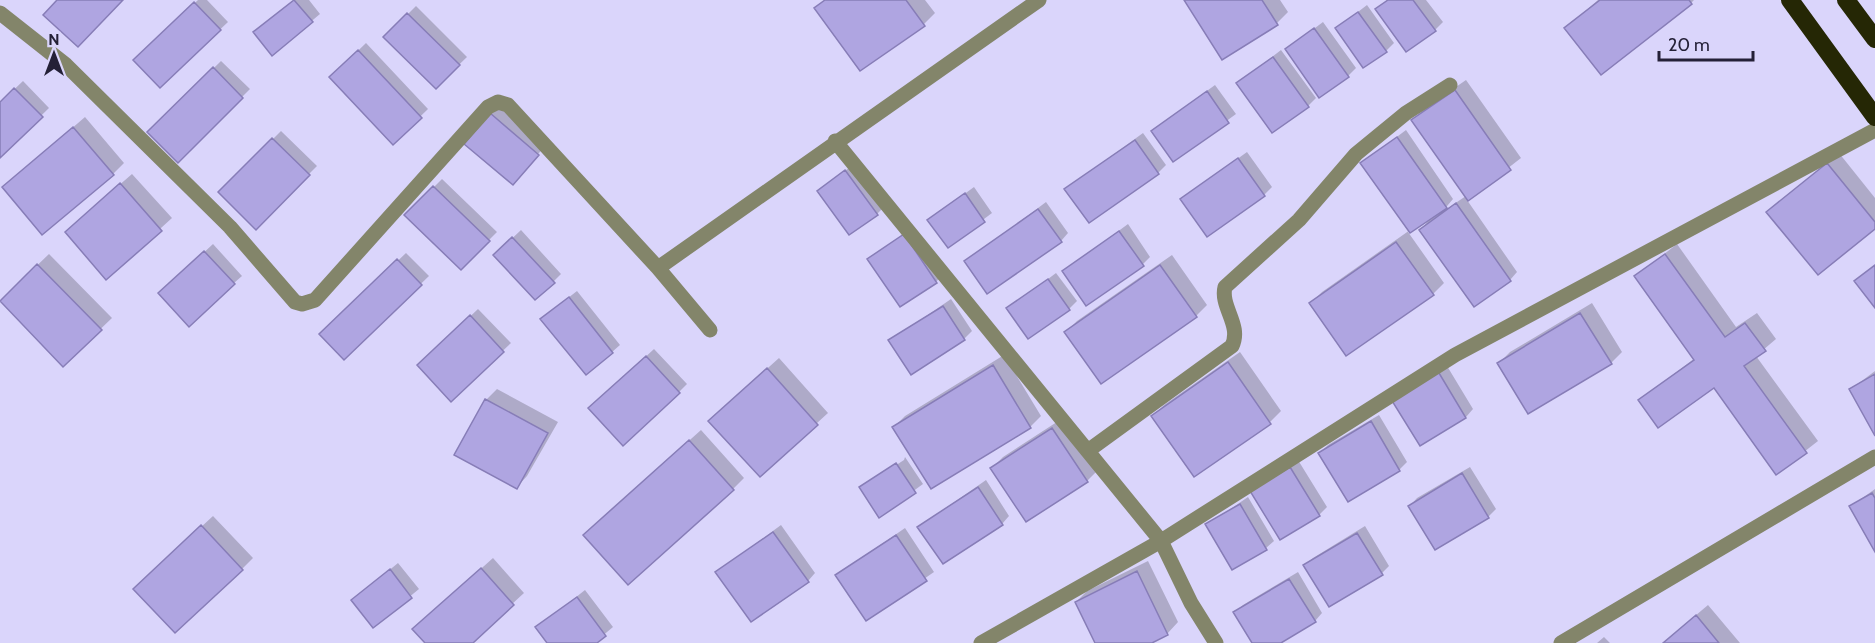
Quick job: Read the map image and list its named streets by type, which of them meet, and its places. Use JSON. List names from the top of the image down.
{
  "scale_bar": "20 m",
  "north": "top"
}
